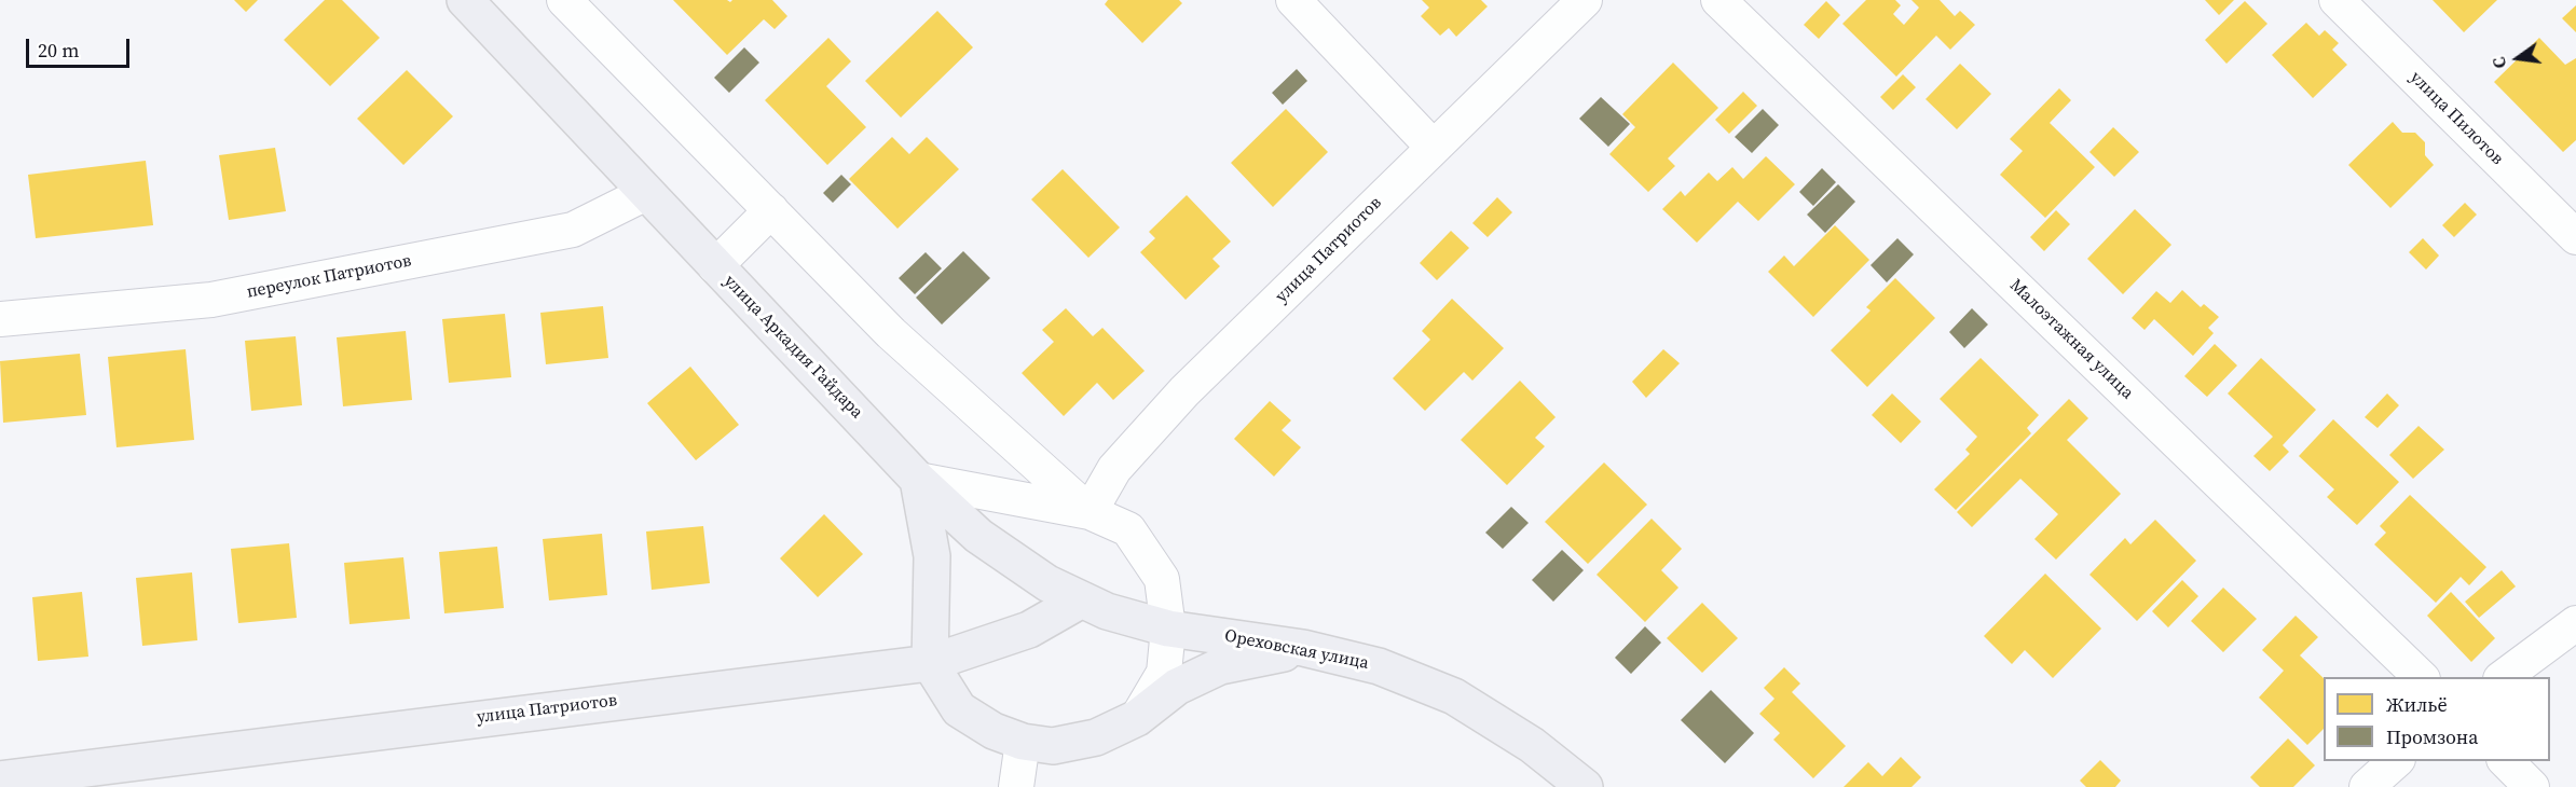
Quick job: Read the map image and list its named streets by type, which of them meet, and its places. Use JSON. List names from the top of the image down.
{
  "streets": {
    "main road": ["улица Патриотов", "улица Аркадия Гайдара", "Ореховская улица"],
    "street": ["улица Пилотов", "переулок Патриотов", "Малоэтажная улица"]
  },
  "crossings": [
    ["улица Патриотов", "улица Аркадия Гайдара"],
    ["переулок Патриотов", "улица Аркадия Гайдара"],
    ["улица Аркадия Гайдара", "Ореховская улица"]
  ],
  "legend": ["Жильё", "Промзона"],
  "scale_bar": "20 m",
  "north": "left"
}
